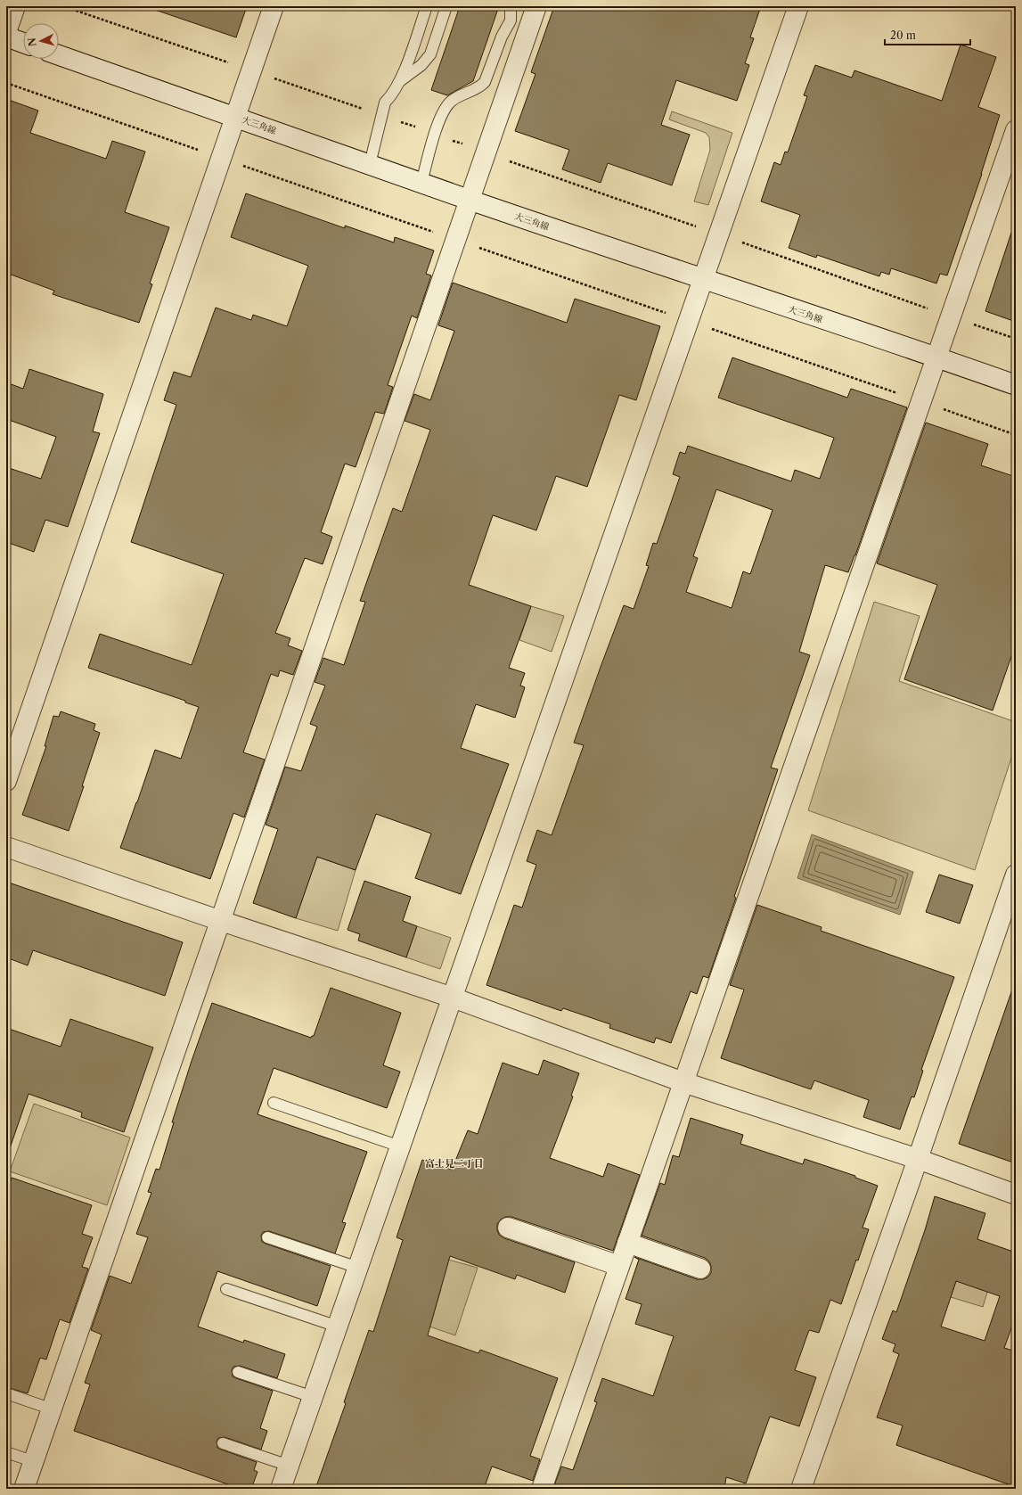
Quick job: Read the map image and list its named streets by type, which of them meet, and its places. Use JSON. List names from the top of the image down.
{
  "streets": {
    "street": ["大三角線"]
  },
  "districts": ["富士見二丁目"],
  "scale_bar": "20 m",
  "north": "left"
}
